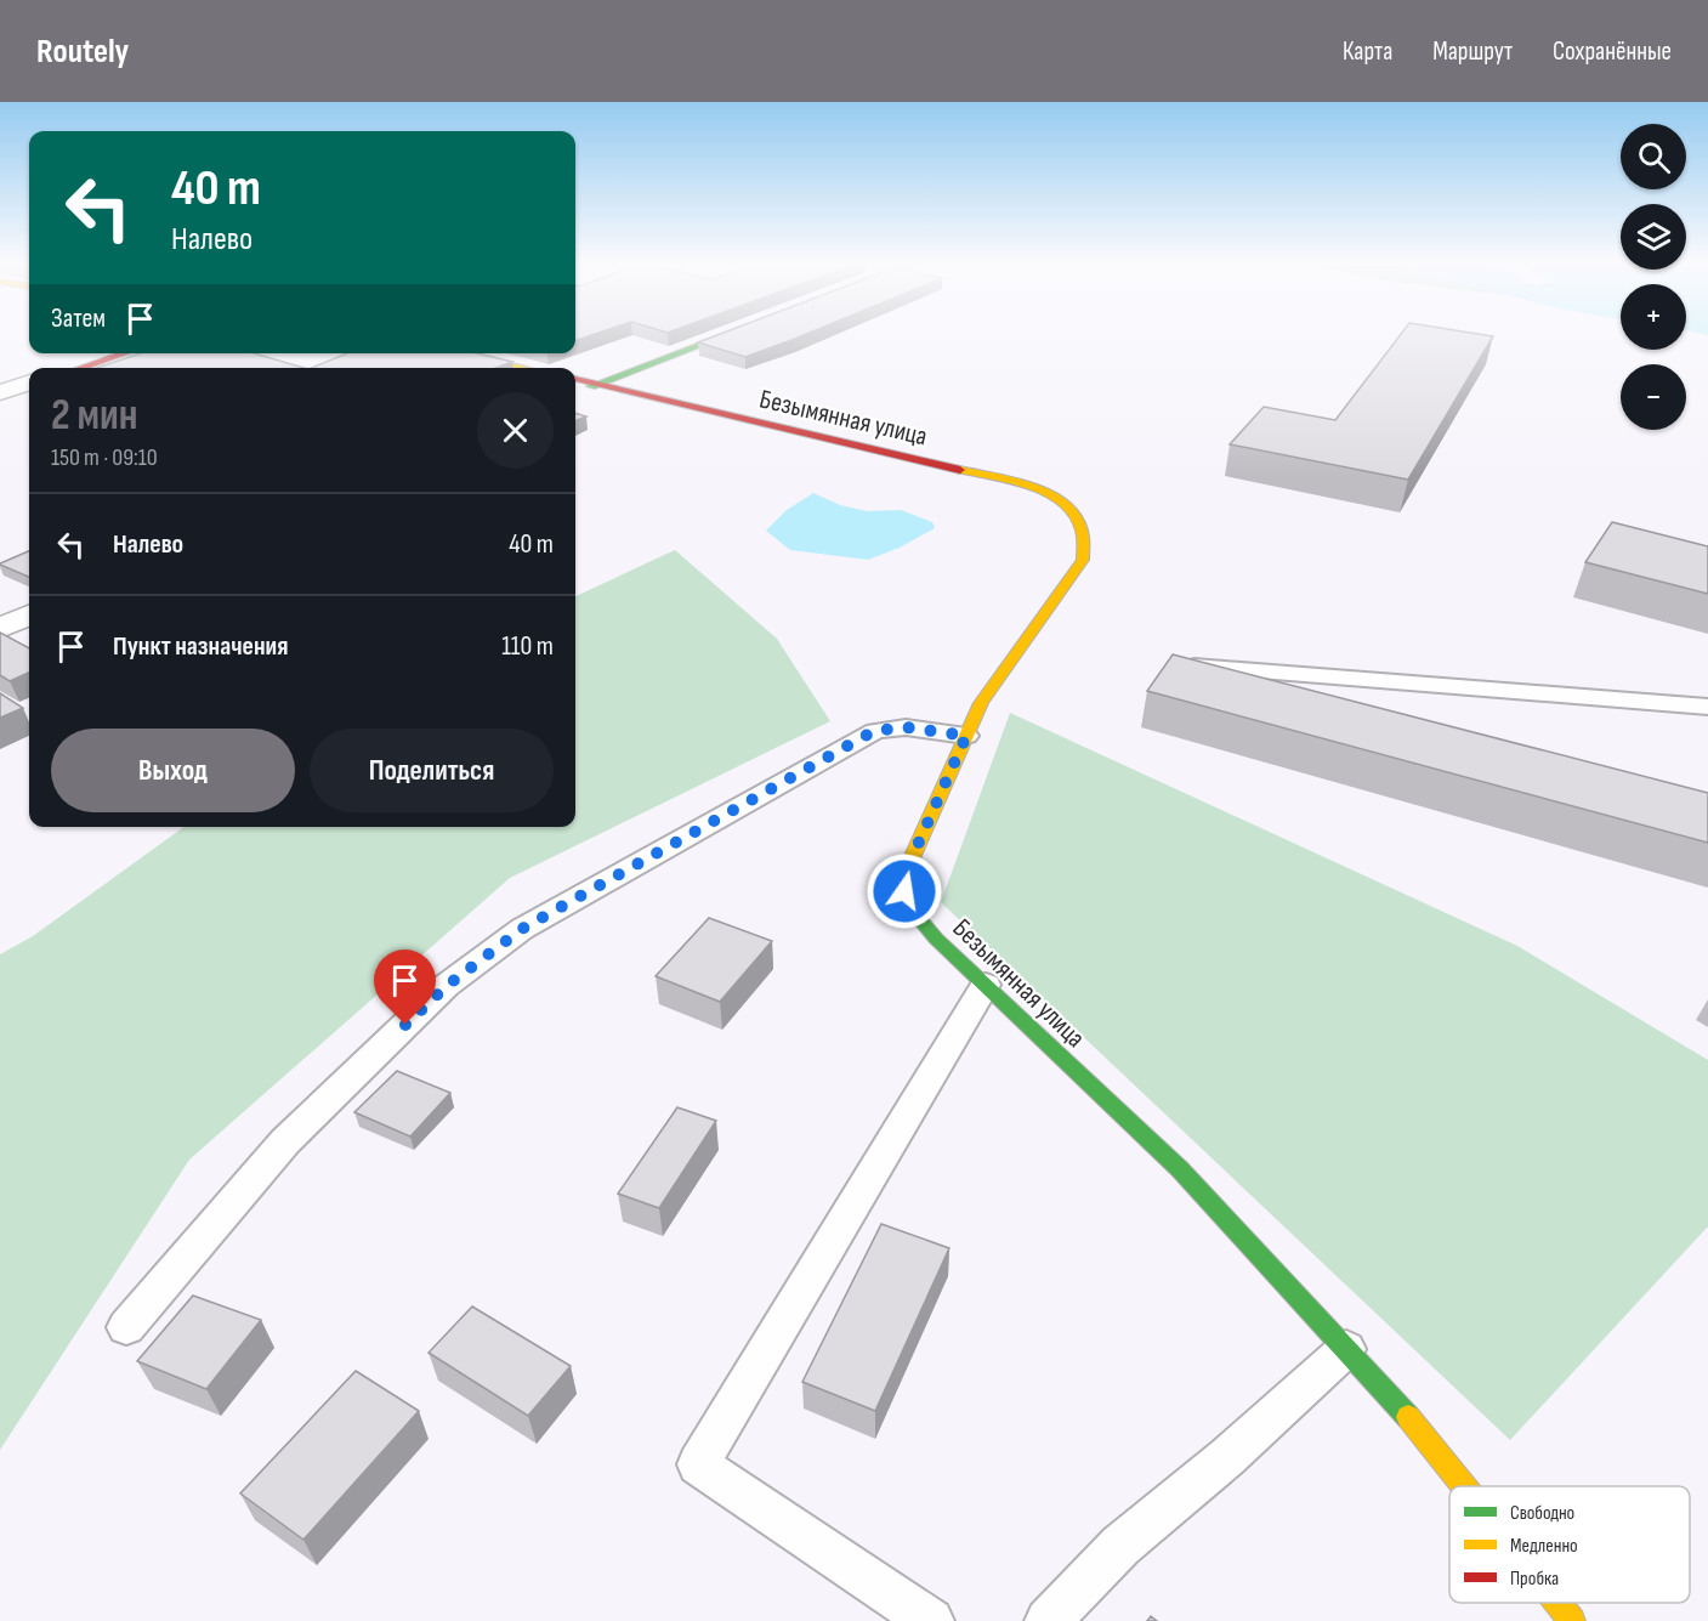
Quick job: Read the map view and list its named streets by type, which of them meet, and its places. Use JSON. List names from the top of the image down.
{
  "streets": {
    "street": ["Безымянная улица"]
  },
  "legend": ["Свободно", "Медленно", "Пробка"],
  "page": {
    "header": "Routely",
    "nav": ["Карта", "Маршрут", "Сохранённые"],
    "map_buttons": ["+", "−"],
    "turn": ["40 m", "Налево"],
    "then": "Затем",
    "heading": ["2 мин", "150 m · 09:10"],
    "list": [
      {
        "name": "Налево",
        "value": "40 m"
      },
      {
        "name": "Пункт назначения",
        "value": "110 m"
      }
    ],
    "buttons": ["Выход", "Поделиться"]
  }
}
